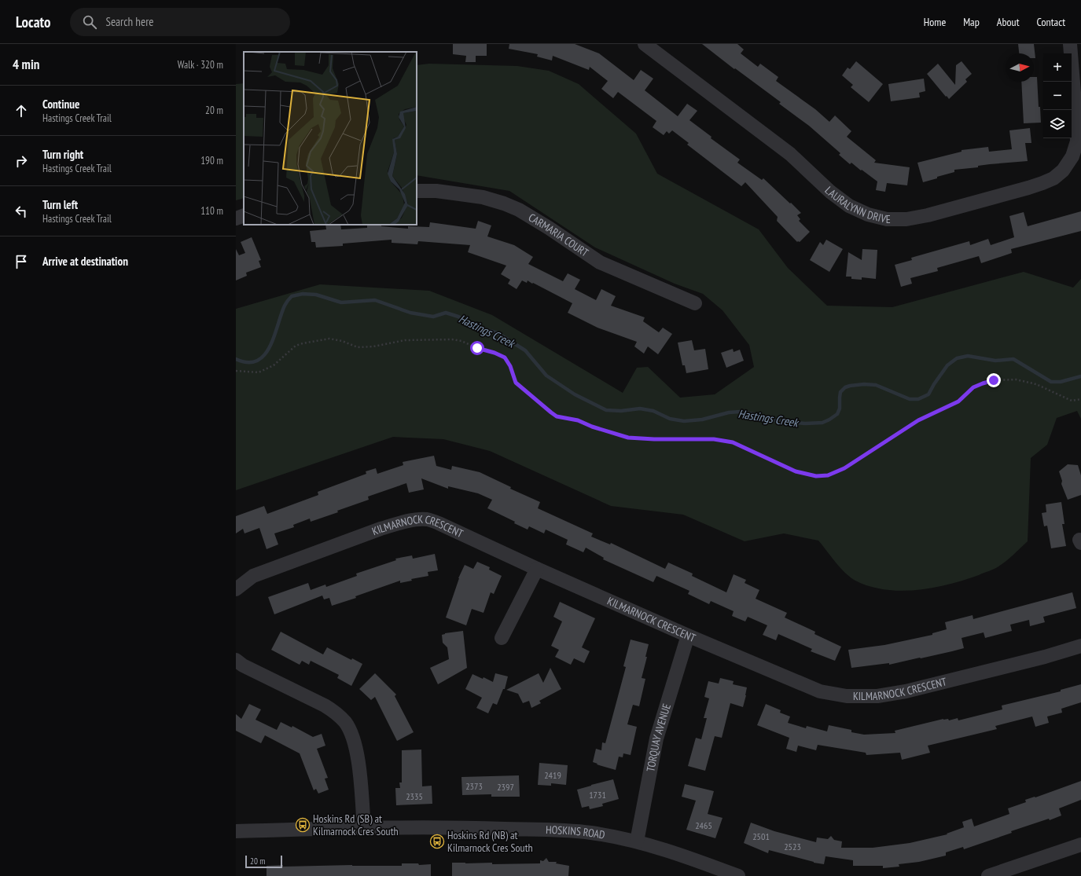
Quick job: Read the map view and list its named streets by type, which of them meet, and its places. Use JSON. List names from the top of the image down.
{
  "streets": {
    "street": [
      "LAURALYNN DRIVE",
      "CARMARIA COURT",
      "KILMARNOCK CRESCENT",
      "TORQUAY AVENUE",
      "HOSKINS ROAD"
    ]
  },
  "crossings": [
    ["KILMARNOCK CRESCENT", "TORQUAY AVENUE"],
    ["TORQUAY AVENUE", "HOSKINS ROAD"]
  ],
  "water": ["Hastings Creek"],
  "places": {
    "bus stop": ["Hoskins Rd (SB) at Kilmarnock Cres South", "Hoskins Rd (NB) at Kilmarnock Cres South"]
  },
  "house_numbers": [
    "2419",
    "2373",
    "2397",
    "1731",
    "2335",
    "2465",
    "2501",
    "2523"
  ],
  "scale_bar": "20 m",
  "north": "right",
  "page": {
    "header": "Locato",
    "search": "Search here",
    "nav": [
      "Home",
      "Map",
      "About",
      "Contact"
    ],
    "heading": ["4 min", "Walk · 320 m"],
    "map_buttons": ["+", "−"],
    "list": [
      ["Continue", "Hastings Creek Trail", "20 m"],
      ["Turn right", "Hastings Creek Trail", "190 m"],
      ["Turn left", "Hastings Creek Trail", "110 m"],
      "Arrive at destination"
    ],
    "scale": "20 m"
  }
}
